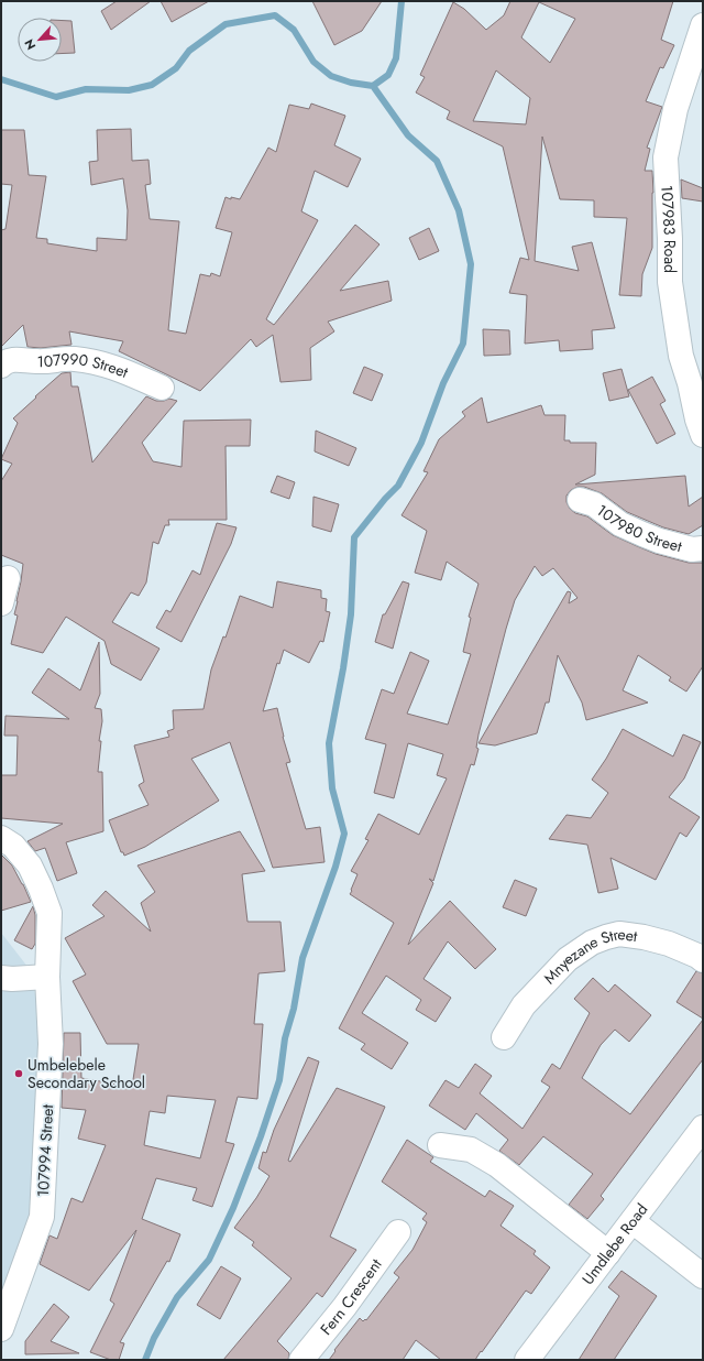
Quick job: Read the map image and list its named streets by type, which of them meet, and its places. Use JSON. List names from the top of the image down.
{
  "streets": {
    "street": [
      "107983 Road",
      "107990 Street",
      "107980 Street",
      "Mnyezane Street",
      "107994 Street",
      "Umdlebe Road",
      "Fern Crescent"
    ]
  },
  "places": ["Umbelebele Secondary School"],
  "north": "bottom left"
}
